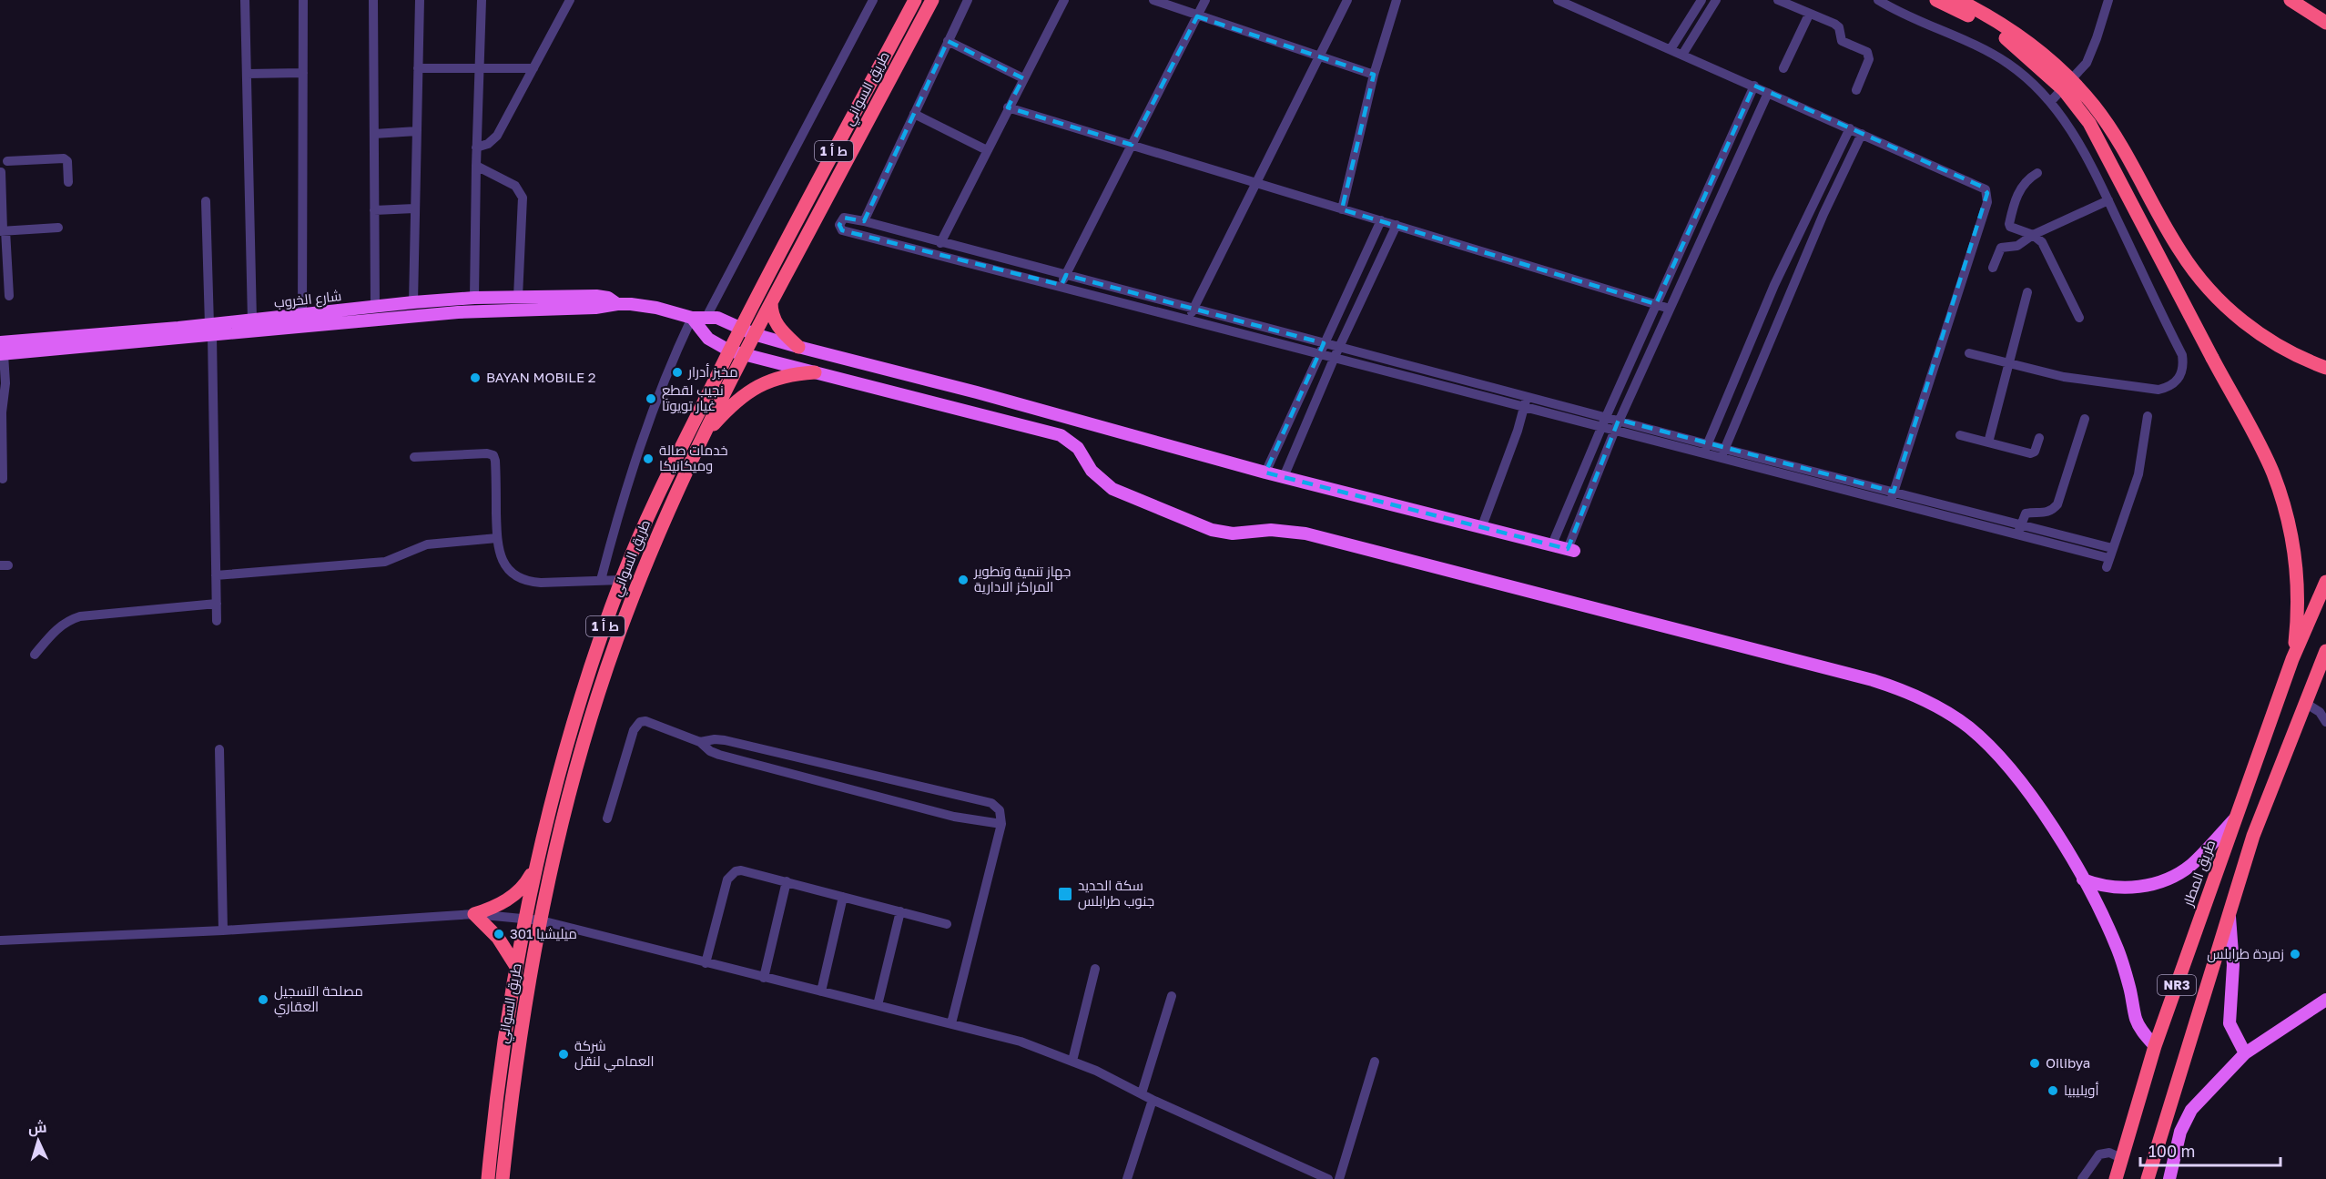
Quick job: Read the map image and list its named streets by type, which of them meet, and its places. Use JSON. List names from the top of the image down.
{
  "streets": {
    "highway": [
      "طريق السواني",
      "ط أ 1",
      "طريق المطار",
      "NR3"
    ],
    "main road": ["شارع الخروب"]
  },
  "crossings": [
    ["طريق السواني", "شارع الخروب"]
  ],
  "places": {
    "other": [
      "مخبز أدرار",
      "BAYAN MOBILE 2",
      "نجيب لقطع غيار تويوتا",
      "خدمات صالة وميكانيكا",
      "جهاز تنمية وتطوير المراكز الادارية",
      "ميليشيا 301",
      "زمردة طرابلس",
      "مصلحة التسجيل العقاري",
      "شركة العمامي لنقل",
      "Oilibya",
      "أويليبيا"
    ],
    "transit": ["سكة الحديد جنوب طرابلس"]
  },
  "scale_bar": "100 m",
  "north": "top"
}
